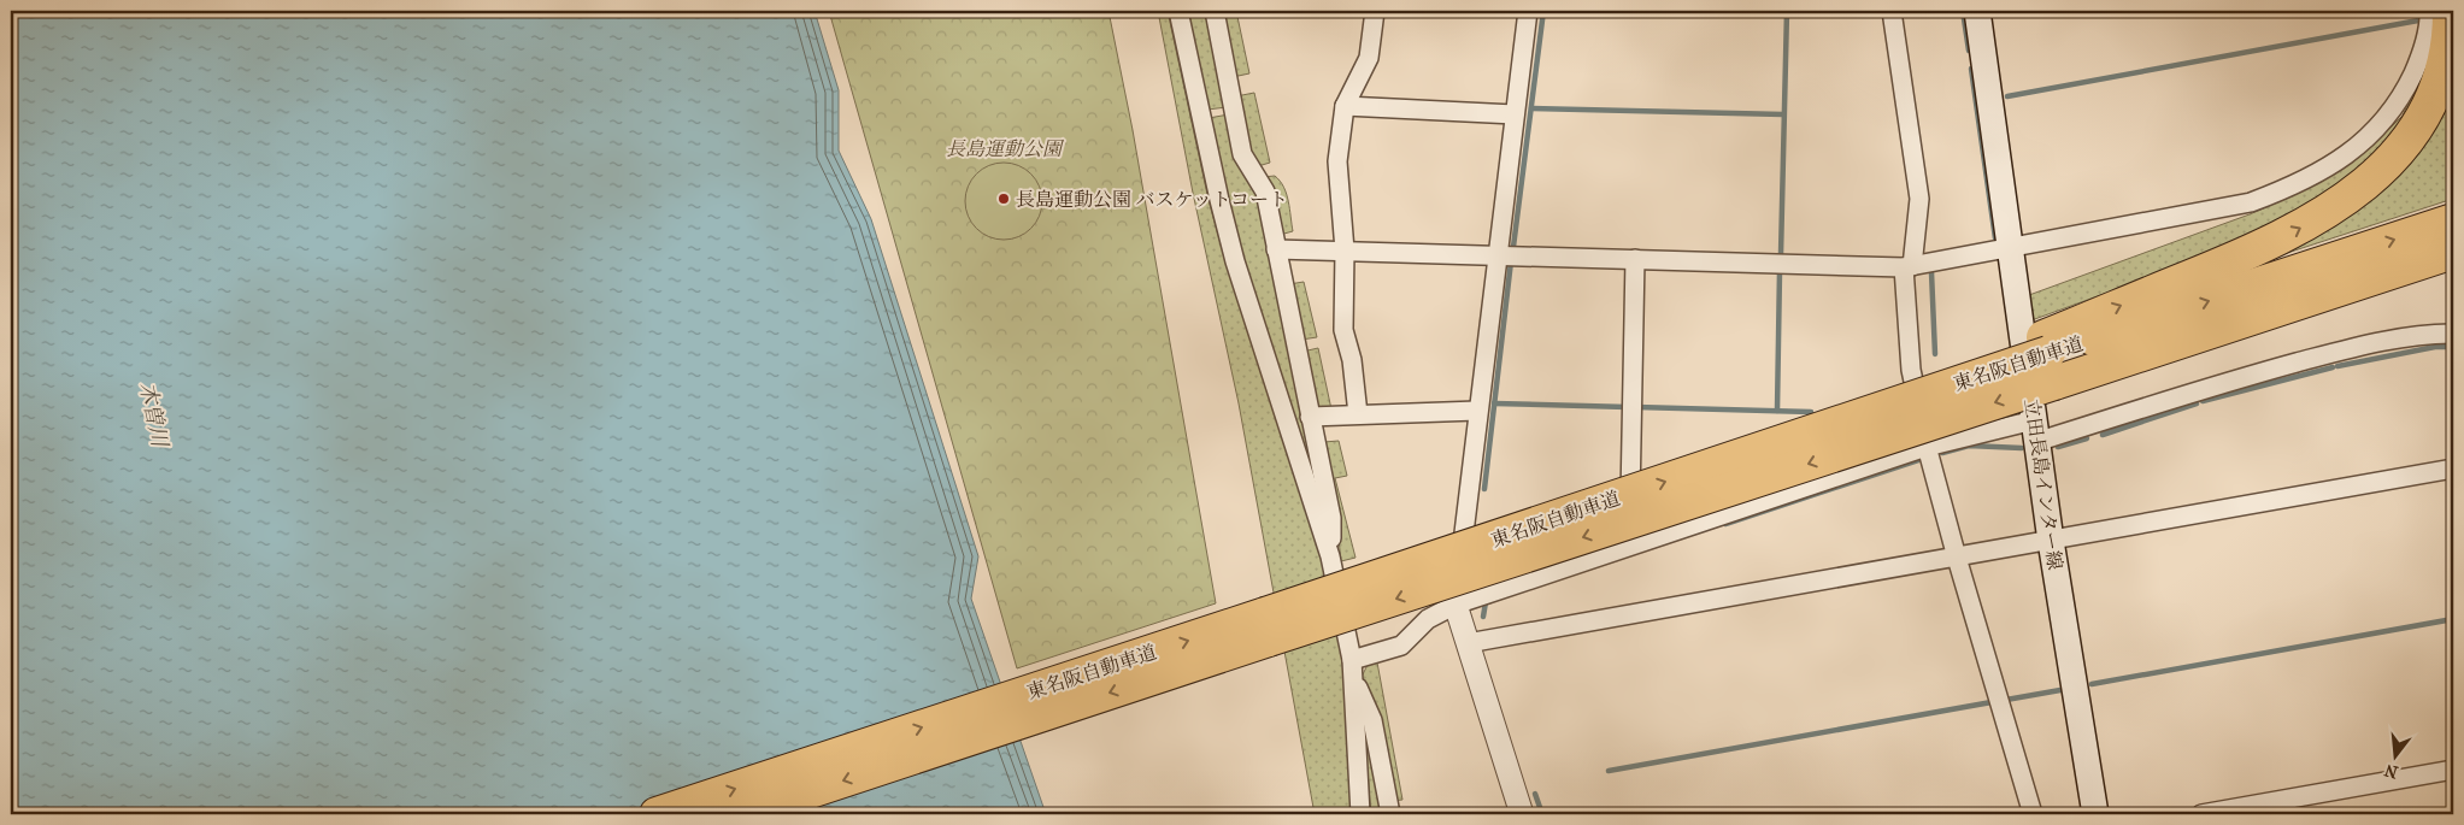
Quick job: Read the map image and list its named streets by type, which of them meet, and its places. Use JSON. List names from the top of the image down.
{
  "streets": {
    "highway": ["東名阪自動車道"],
    "main road": ["立田長島インター線"]
  },
  "water": ["木曽川"],
  "parks": ["長島運動公園"],
  "places": ["長島運動公園 バスケットコート"],
  "north": "bottom"
}
